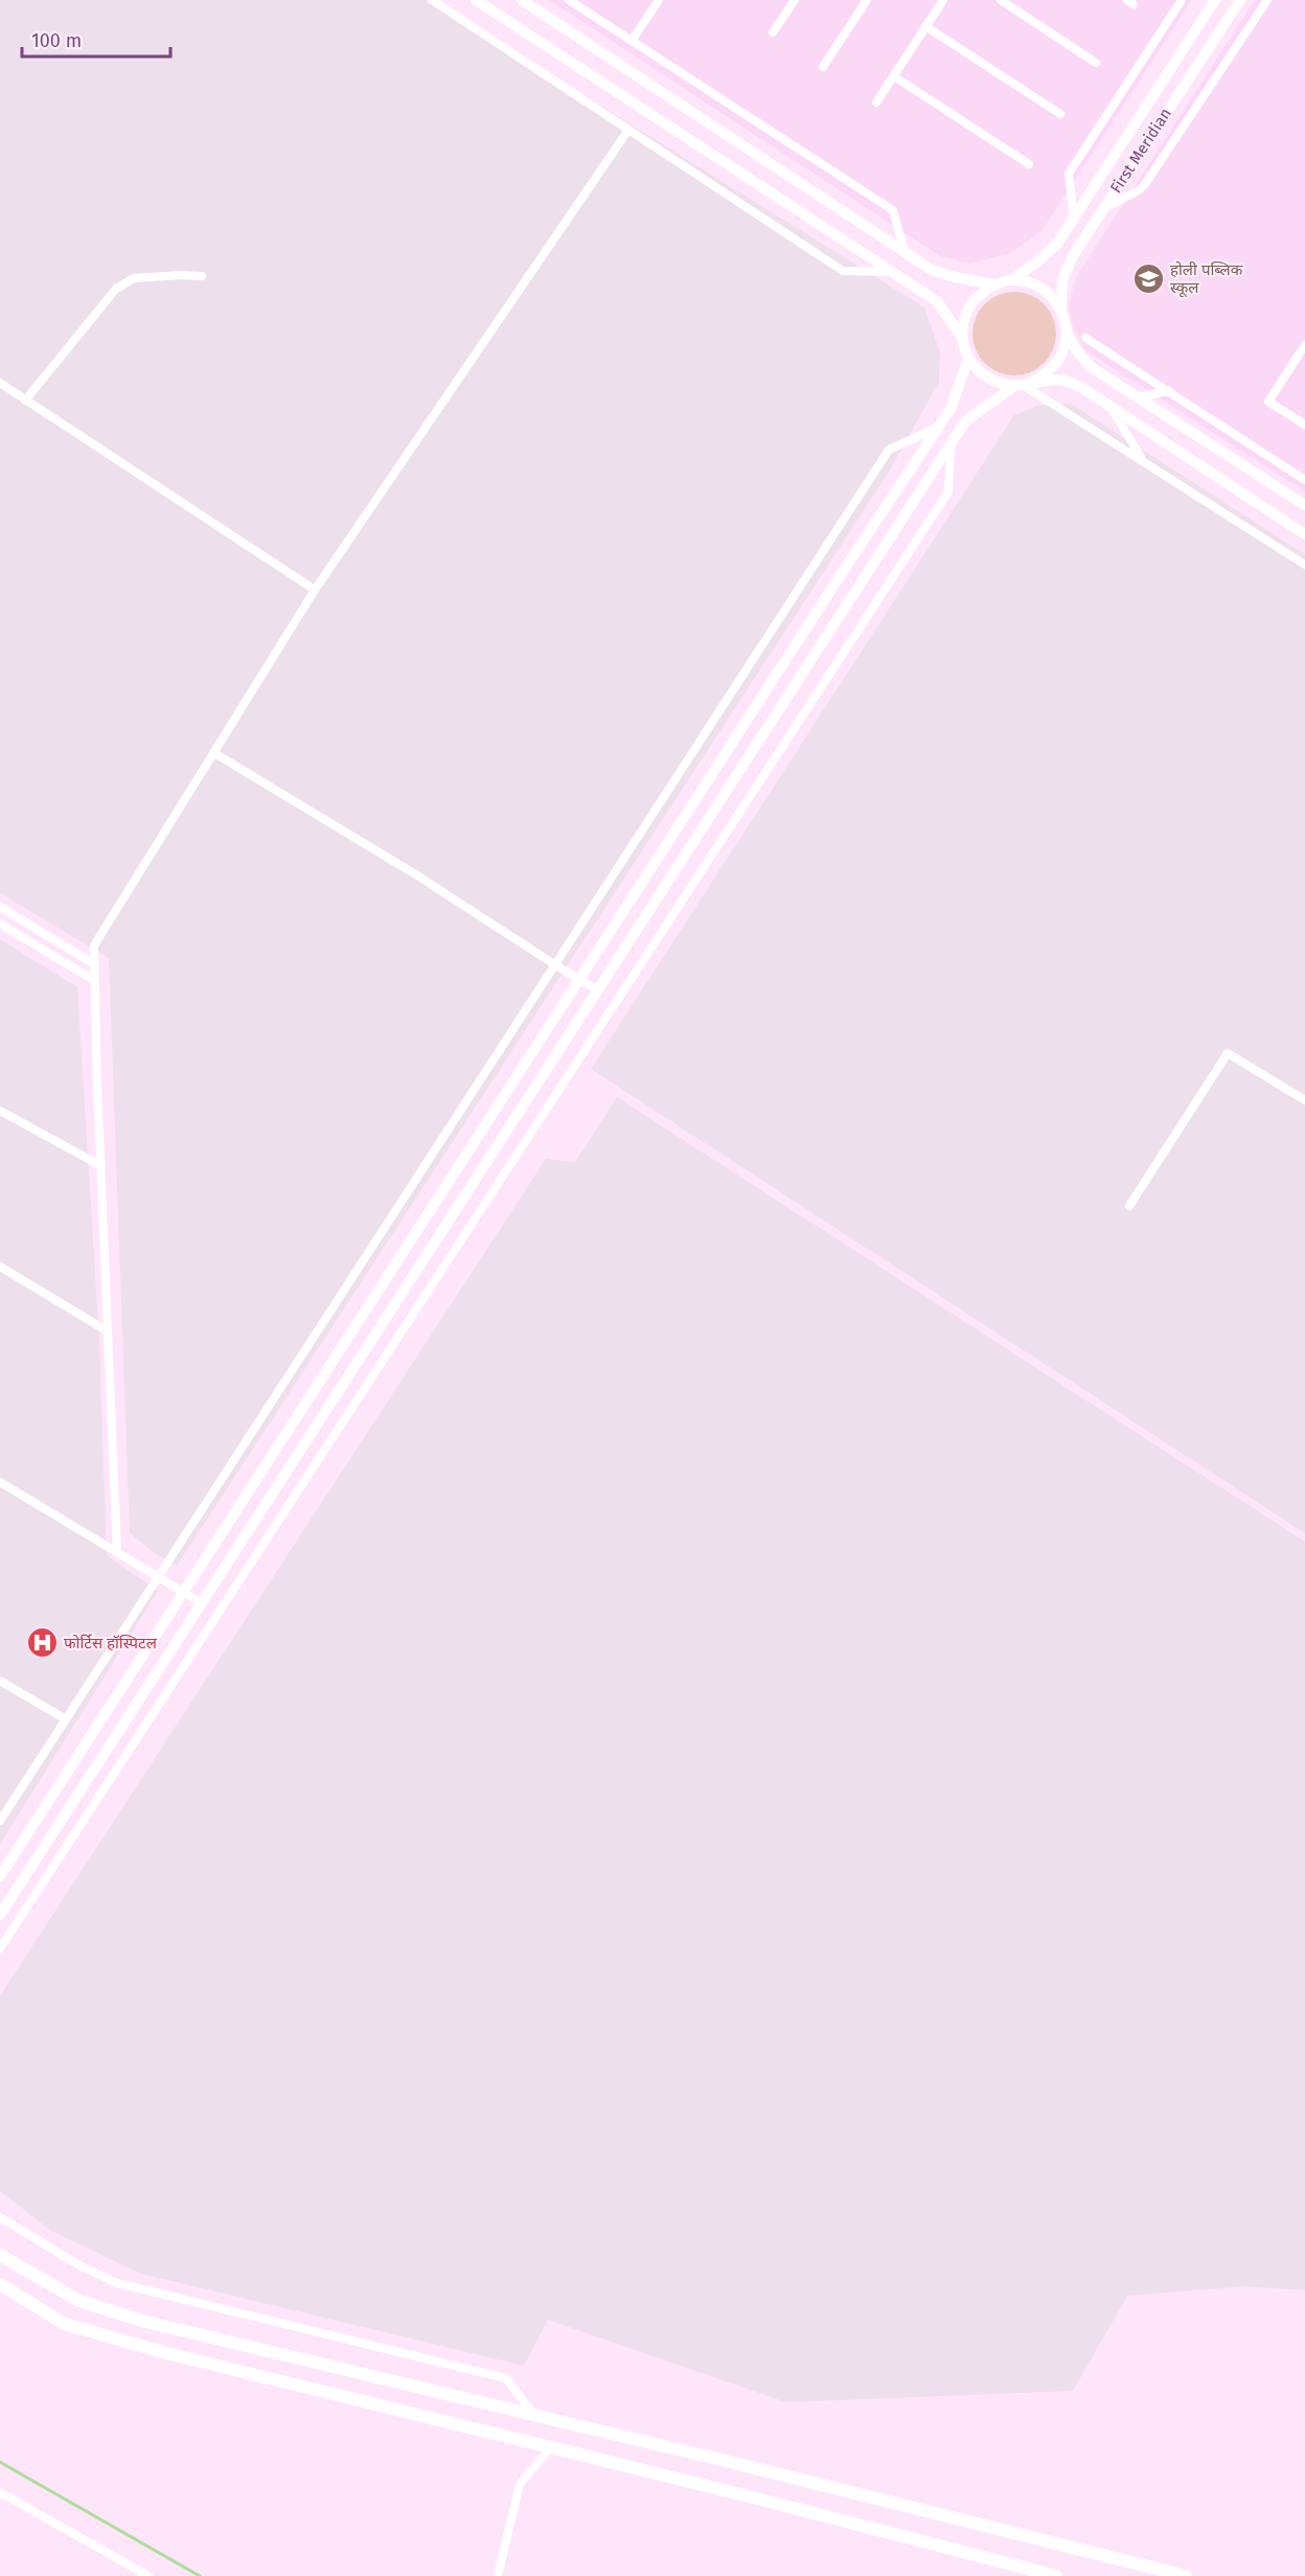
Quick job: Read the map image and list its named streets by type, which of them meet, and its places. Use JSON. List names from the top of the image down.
{
  "streets": {
    "street": ["First Meridian"]
  },
  "places": {
    "school or university": ["होली पब्लिक स्कूल"],
    "hospital": ["फोर्टिस हॉस्पिटल"]
  },
  "scale_bar": "100 m"
}
